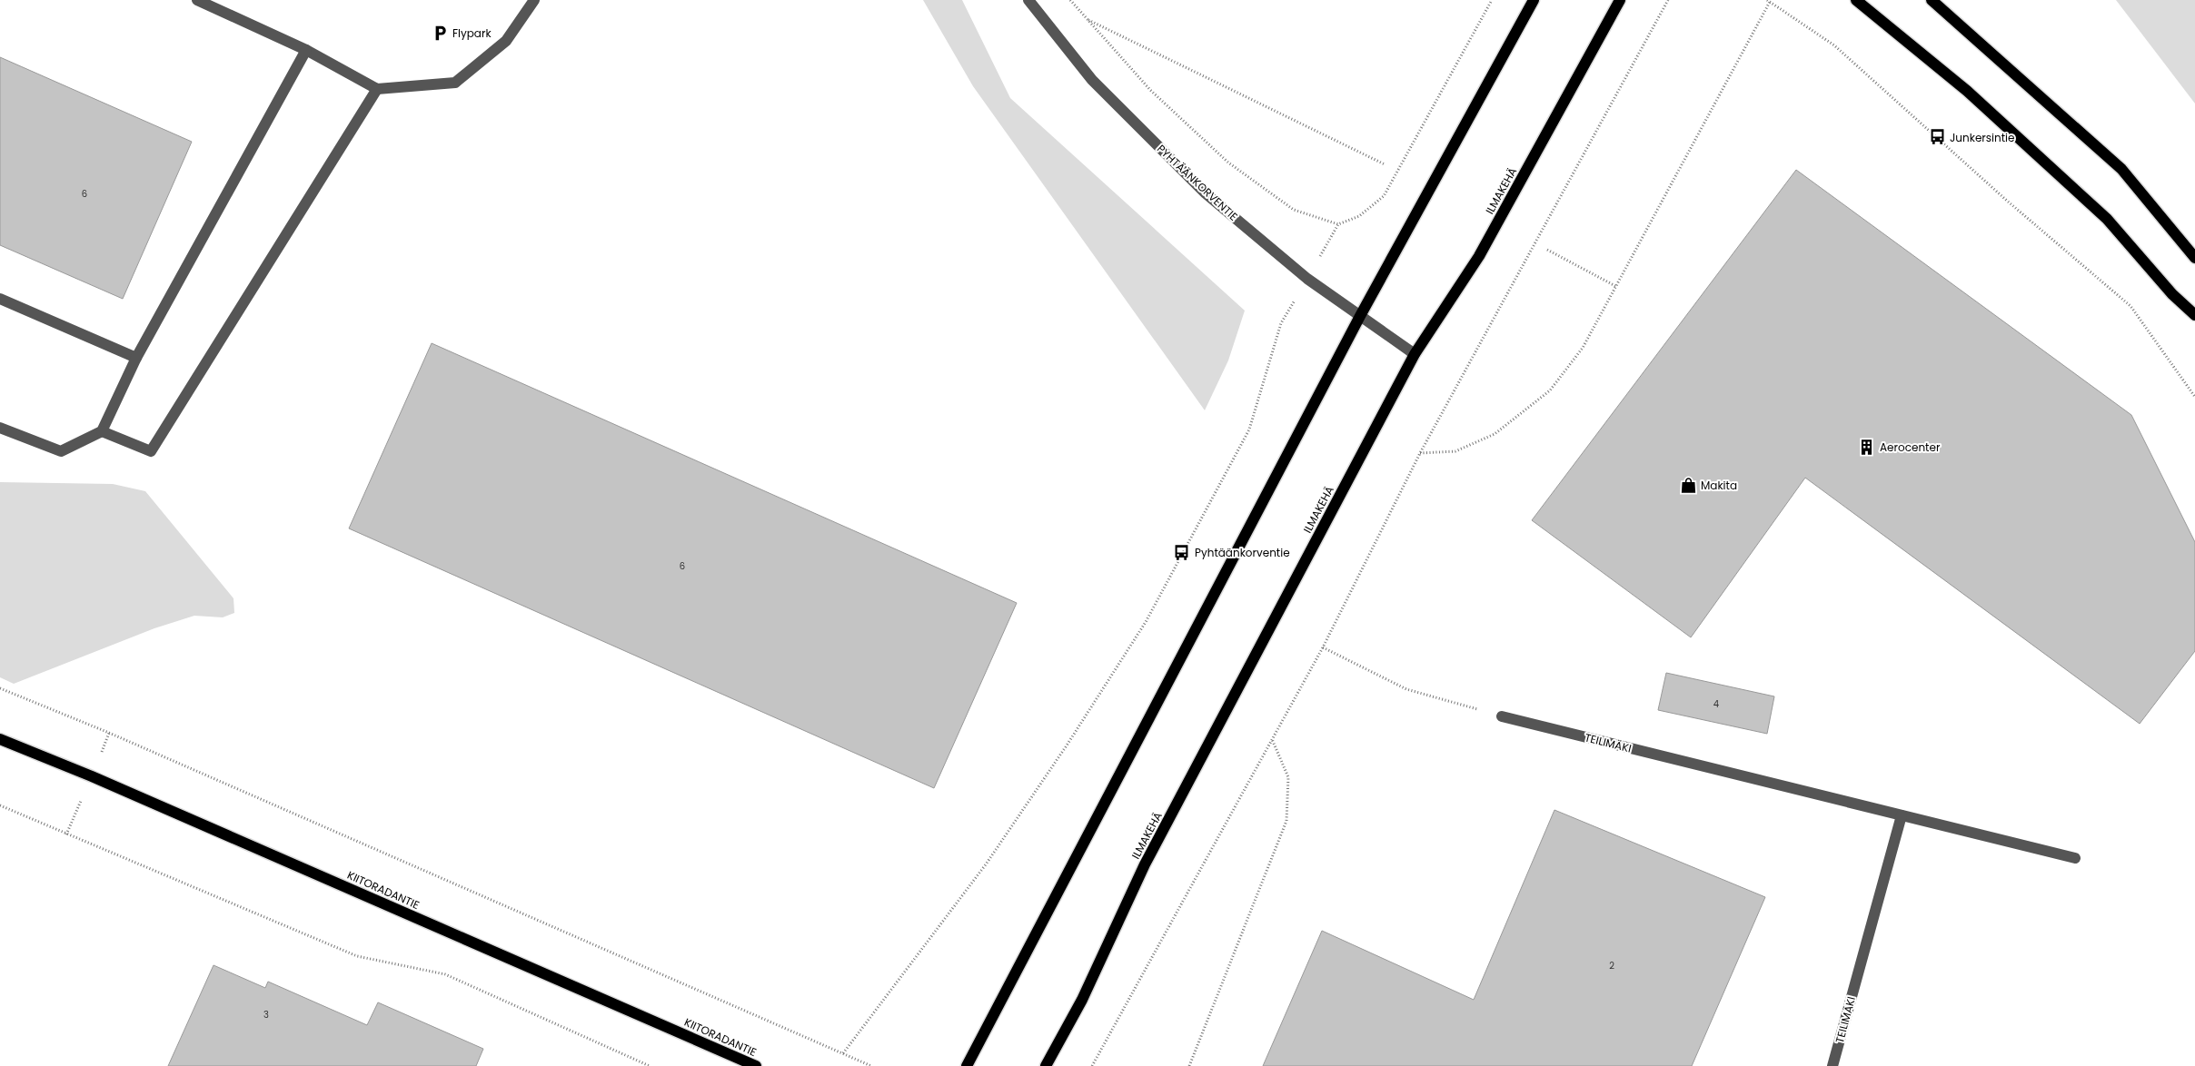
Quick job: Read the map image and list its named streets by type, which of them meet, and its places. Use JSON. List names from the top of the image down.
{
  "streets": {
    "main road": ["ILMAKEHÄ", "KIITORADANTIE"],
    "street": ["PYHTÄÄNKORVENTIE", "TEILIMÄKI"]
  },
  "crossings": [
    ["PYHTÄÄNKORVENTIE", "ILMAKEHÄ"]
  ],
  "places": {
    "parking": ["Flypark"],
    "bus stop": ["Junkersintie", "Pyhtäänkorventie"],
    "building": ["Aerocenter"],
    "shop": ["Makita"]
  },
  "house_numbers": [
    "6",
    "6",
    "4",
    "2",
    "3"
  ]
}
